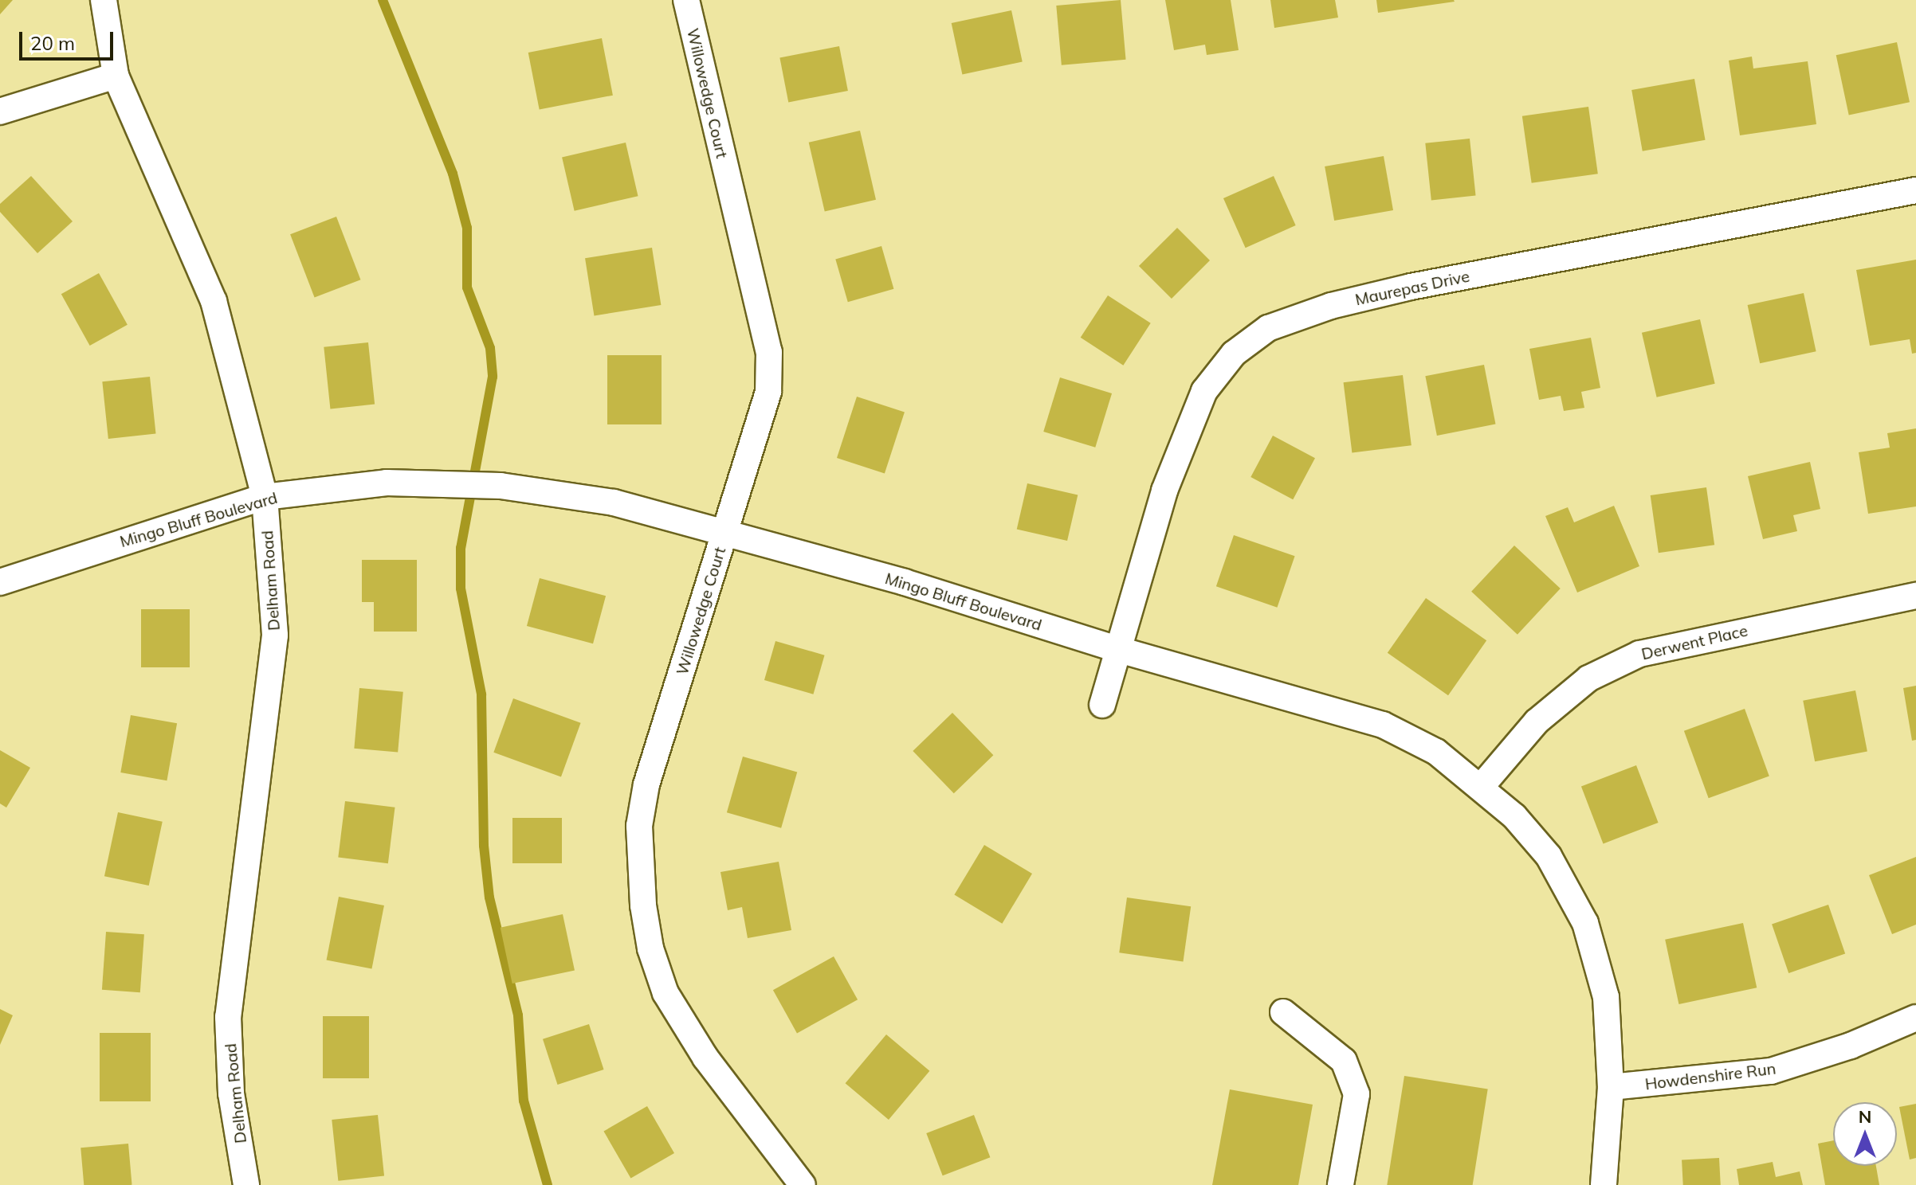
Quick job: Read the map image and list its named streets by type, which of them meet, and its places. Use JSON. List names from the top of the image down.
{
  "streets": {
    "street": [
      "Willowedge Court",
      "Maurepas Drive",
      "Mingo Bluff Boulevard",
      "Delham Road",
      "Derwent Place",
      "Howdenshire Run"
    ]
  },
  "crossings": [
    ["Willowedge Court", "Mingo Bluff Boulevard"],
    ["Maurepas Drive", "Mingo Bluff Boulevard"],
    ["Mingo Bluff Boulevard", "Delham Road"],
    ["Mingo Bluff Boulevard", "Derwent Place"],
    ["Mingo Bluff Boulevard", "Howdenshire Run"]
  ],
  "scale_bar": "20 m",
  "north": "top"
}
